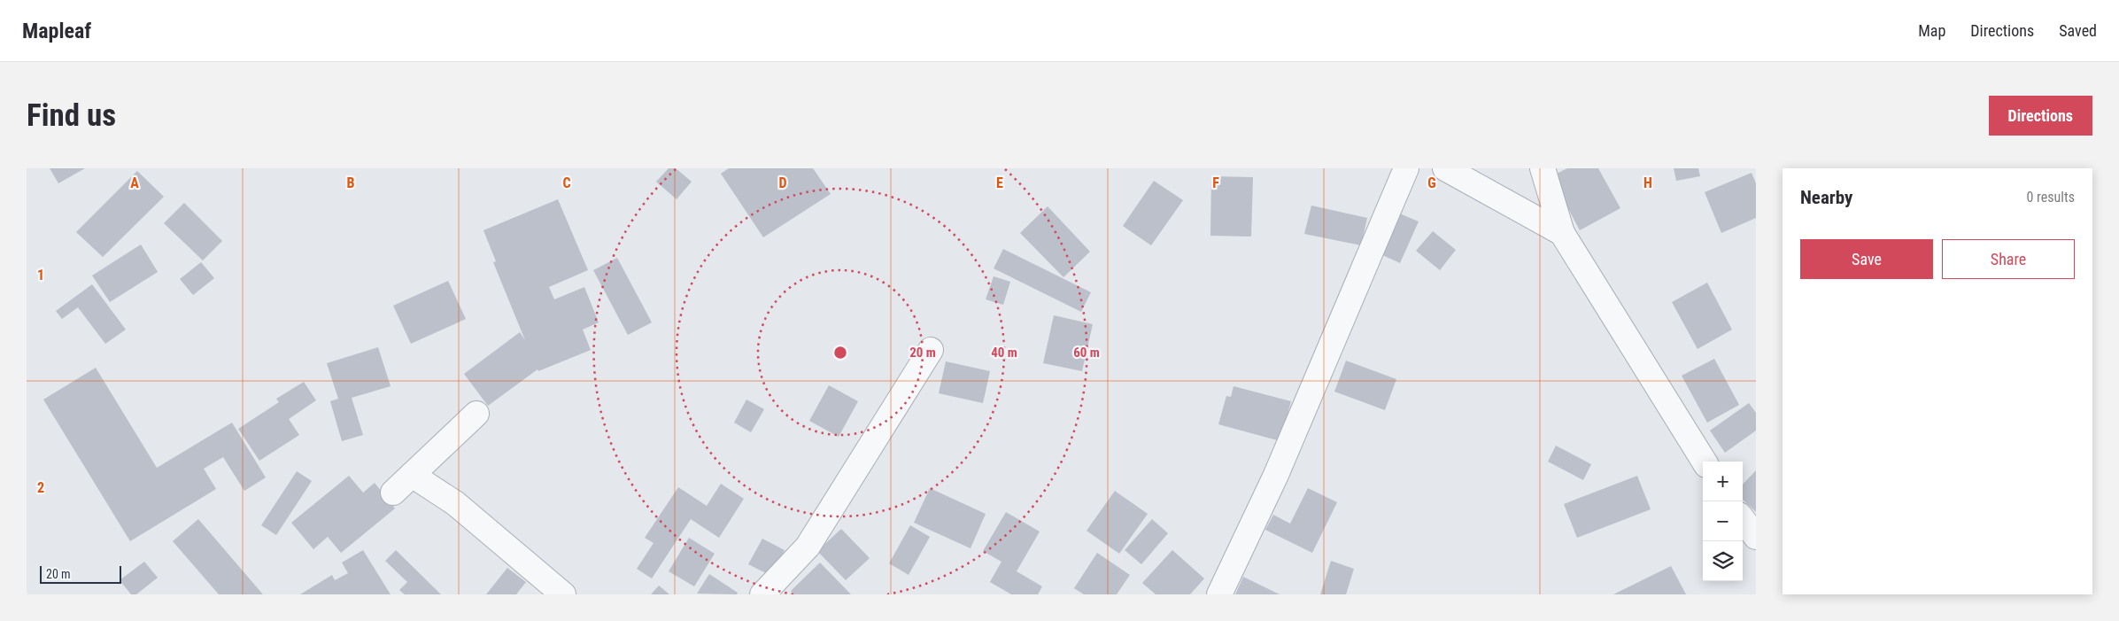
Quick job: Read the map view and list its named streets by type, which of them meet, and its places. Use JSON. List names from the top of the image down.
{
  "scale_bar": "20 m",
  "page": {
    "header": "Mapleaf",
    "nav": ["Map", "Directions", "Saved"],
    "buttons": [
      "Directions",
      ["Save", "Share"]
    ],
    "title": "Find us",
    "heading": ["Nearby", "0 results"],
    "map_buttons": ["+", "−"],
    "scale": "20 m"
  },
  "grid": {
    "columns": [
      "A",
      "B",
      "C",
      "D",
      "E",
      "F",
      "G",
      "H"
    ],
    "rows": ["1", "2"]
  },
  "rings": ["20 m", "40 m", "60 m"]
}
